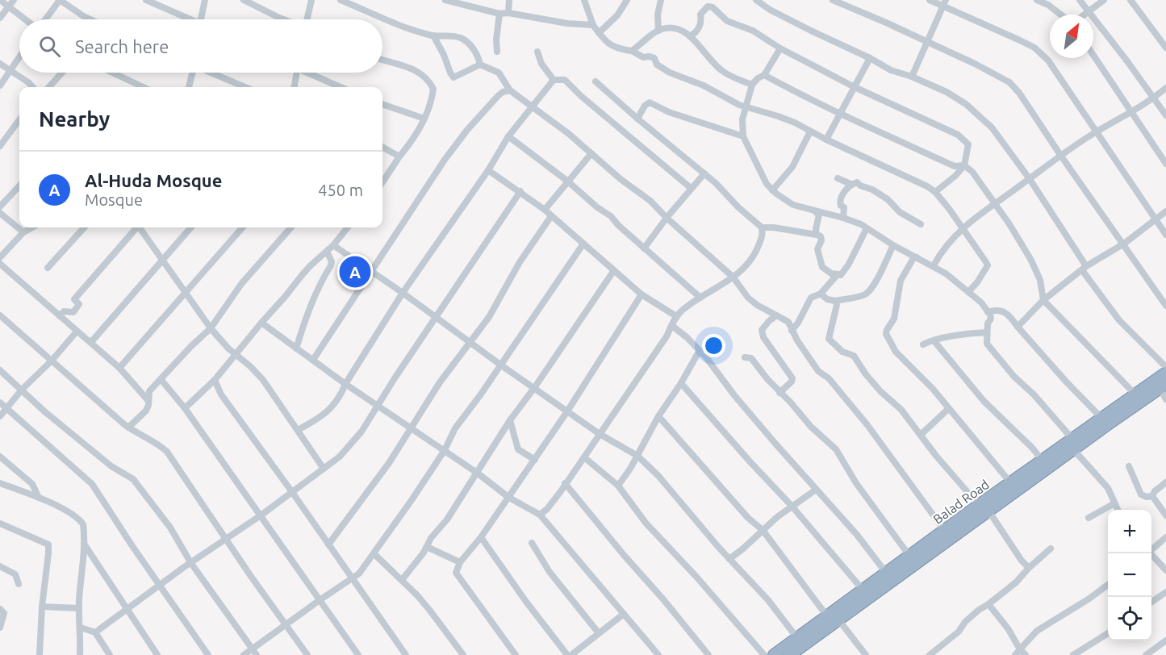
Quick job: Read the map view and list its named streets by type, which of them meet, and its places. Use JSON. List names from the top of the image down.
{
  "streets": {
    "highway": ["Balad Road"]
  },
  "north": "top right",
  "page": {
    "search": "Search here",
    "heading": "Nearby",
    "list": [
      {
        "mark": "A",
        "name": "Al-Huda Mosque",
        "note": "Mosque",
        "value": "450 m"
      }
    ],
    "pins": "A",
    "map_buttons": ["+", "−"]
  }
}
